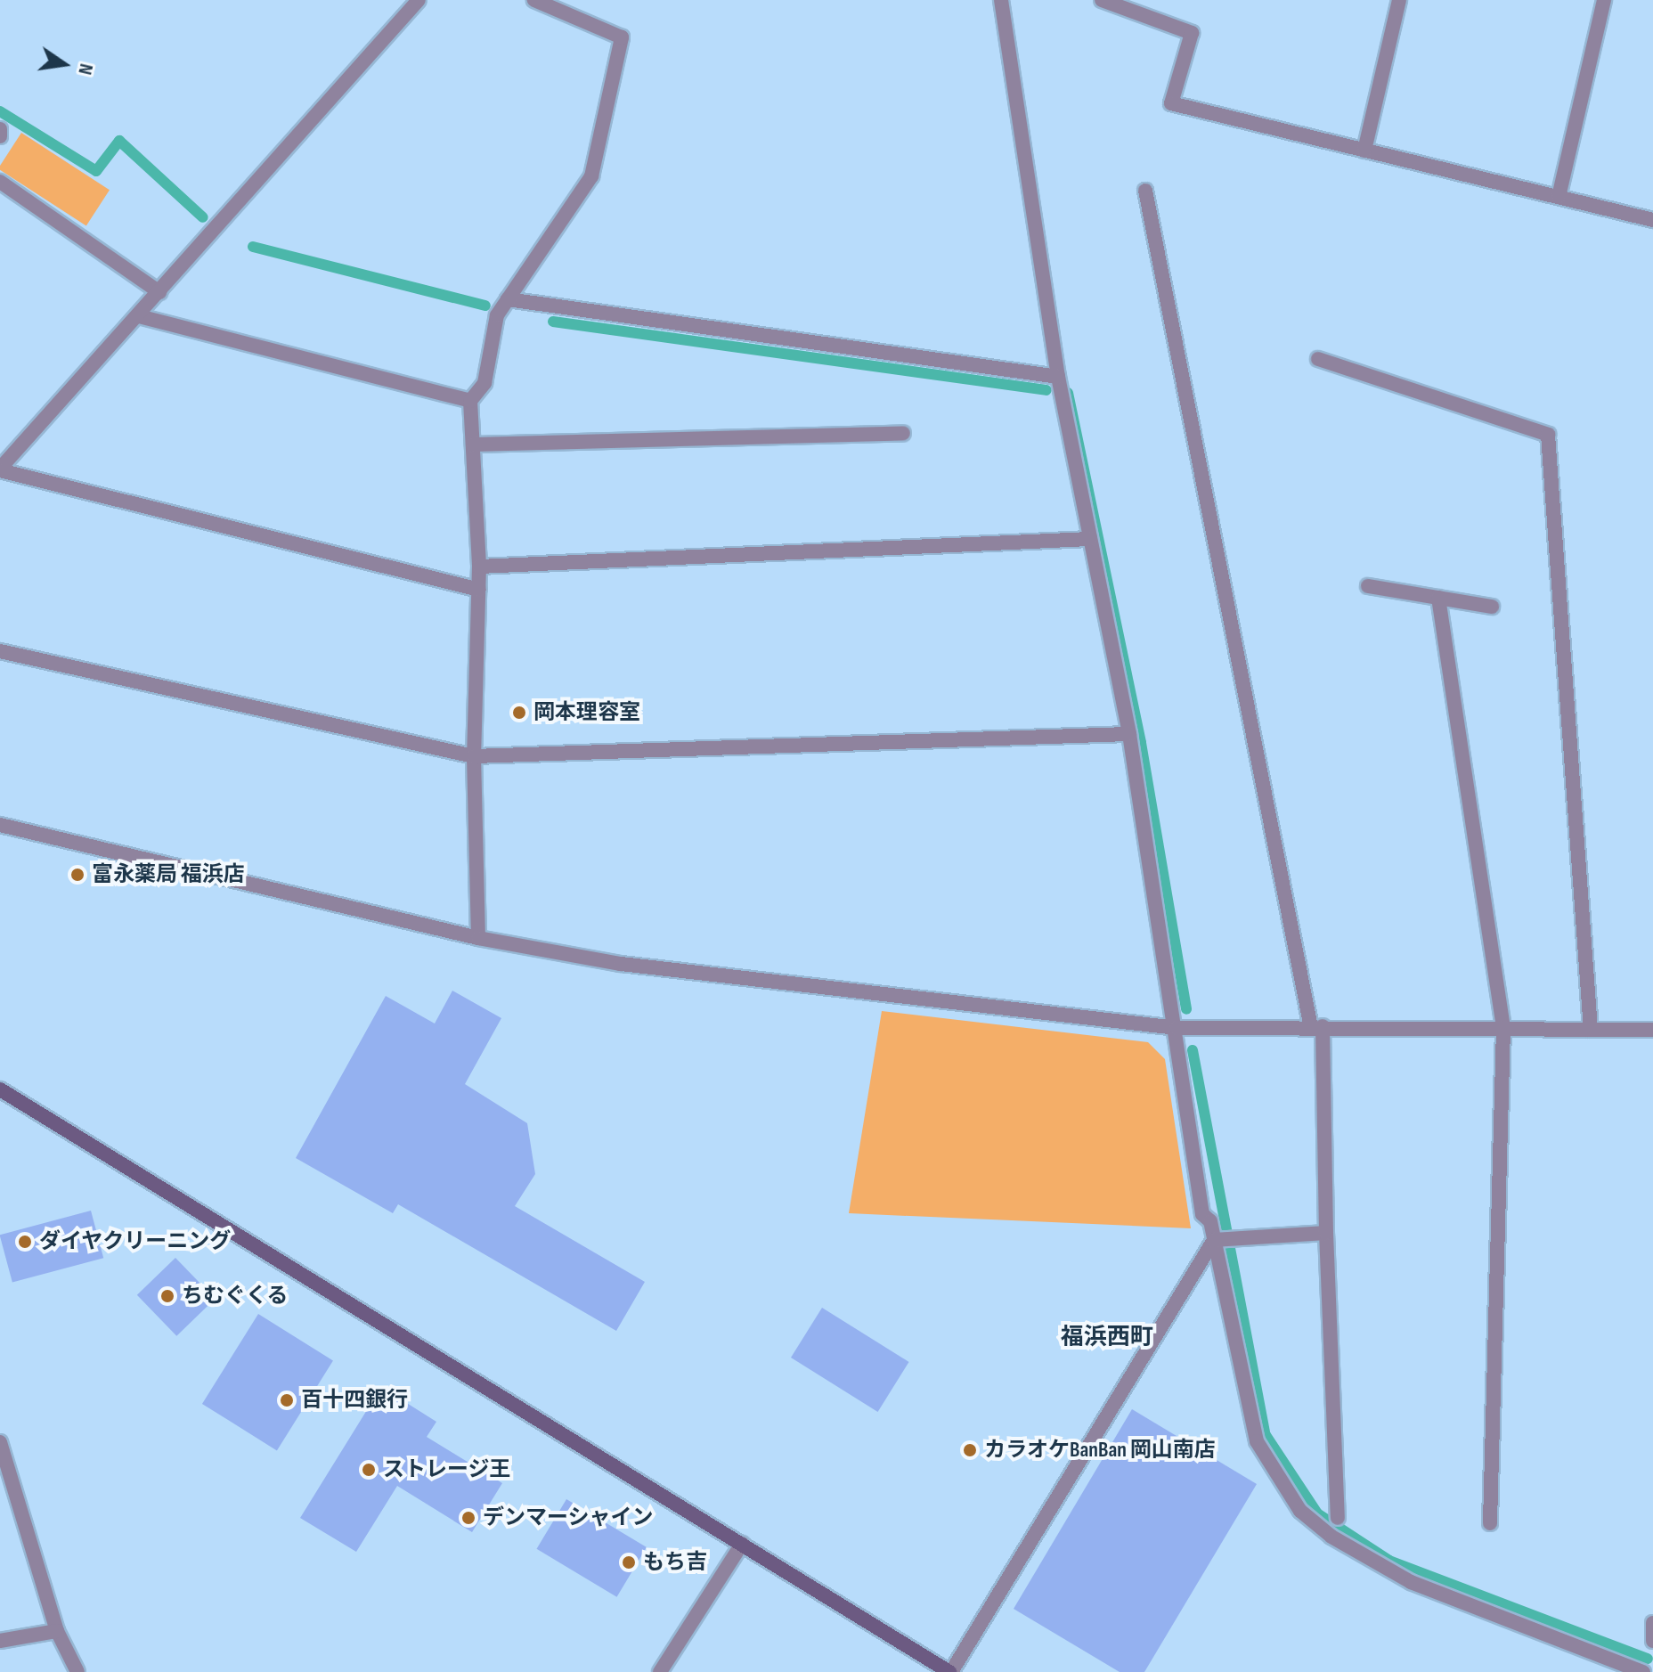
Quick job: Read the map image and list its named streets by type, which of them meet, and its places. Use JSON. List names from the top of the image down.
{
  "districts": ["福浜西町"],
  "places": [
    "岡本理容室",
    "富永薬局 福浜店",
    "ダイヤクリーニング",
    "ちむぐくる",
    "百十四銀行",
    "カラオケBanBan 岡山南店",
    "ストレージ王",
    "デンマーシャイン",
    "もち吉"
  ],
  "north": "right"
}
